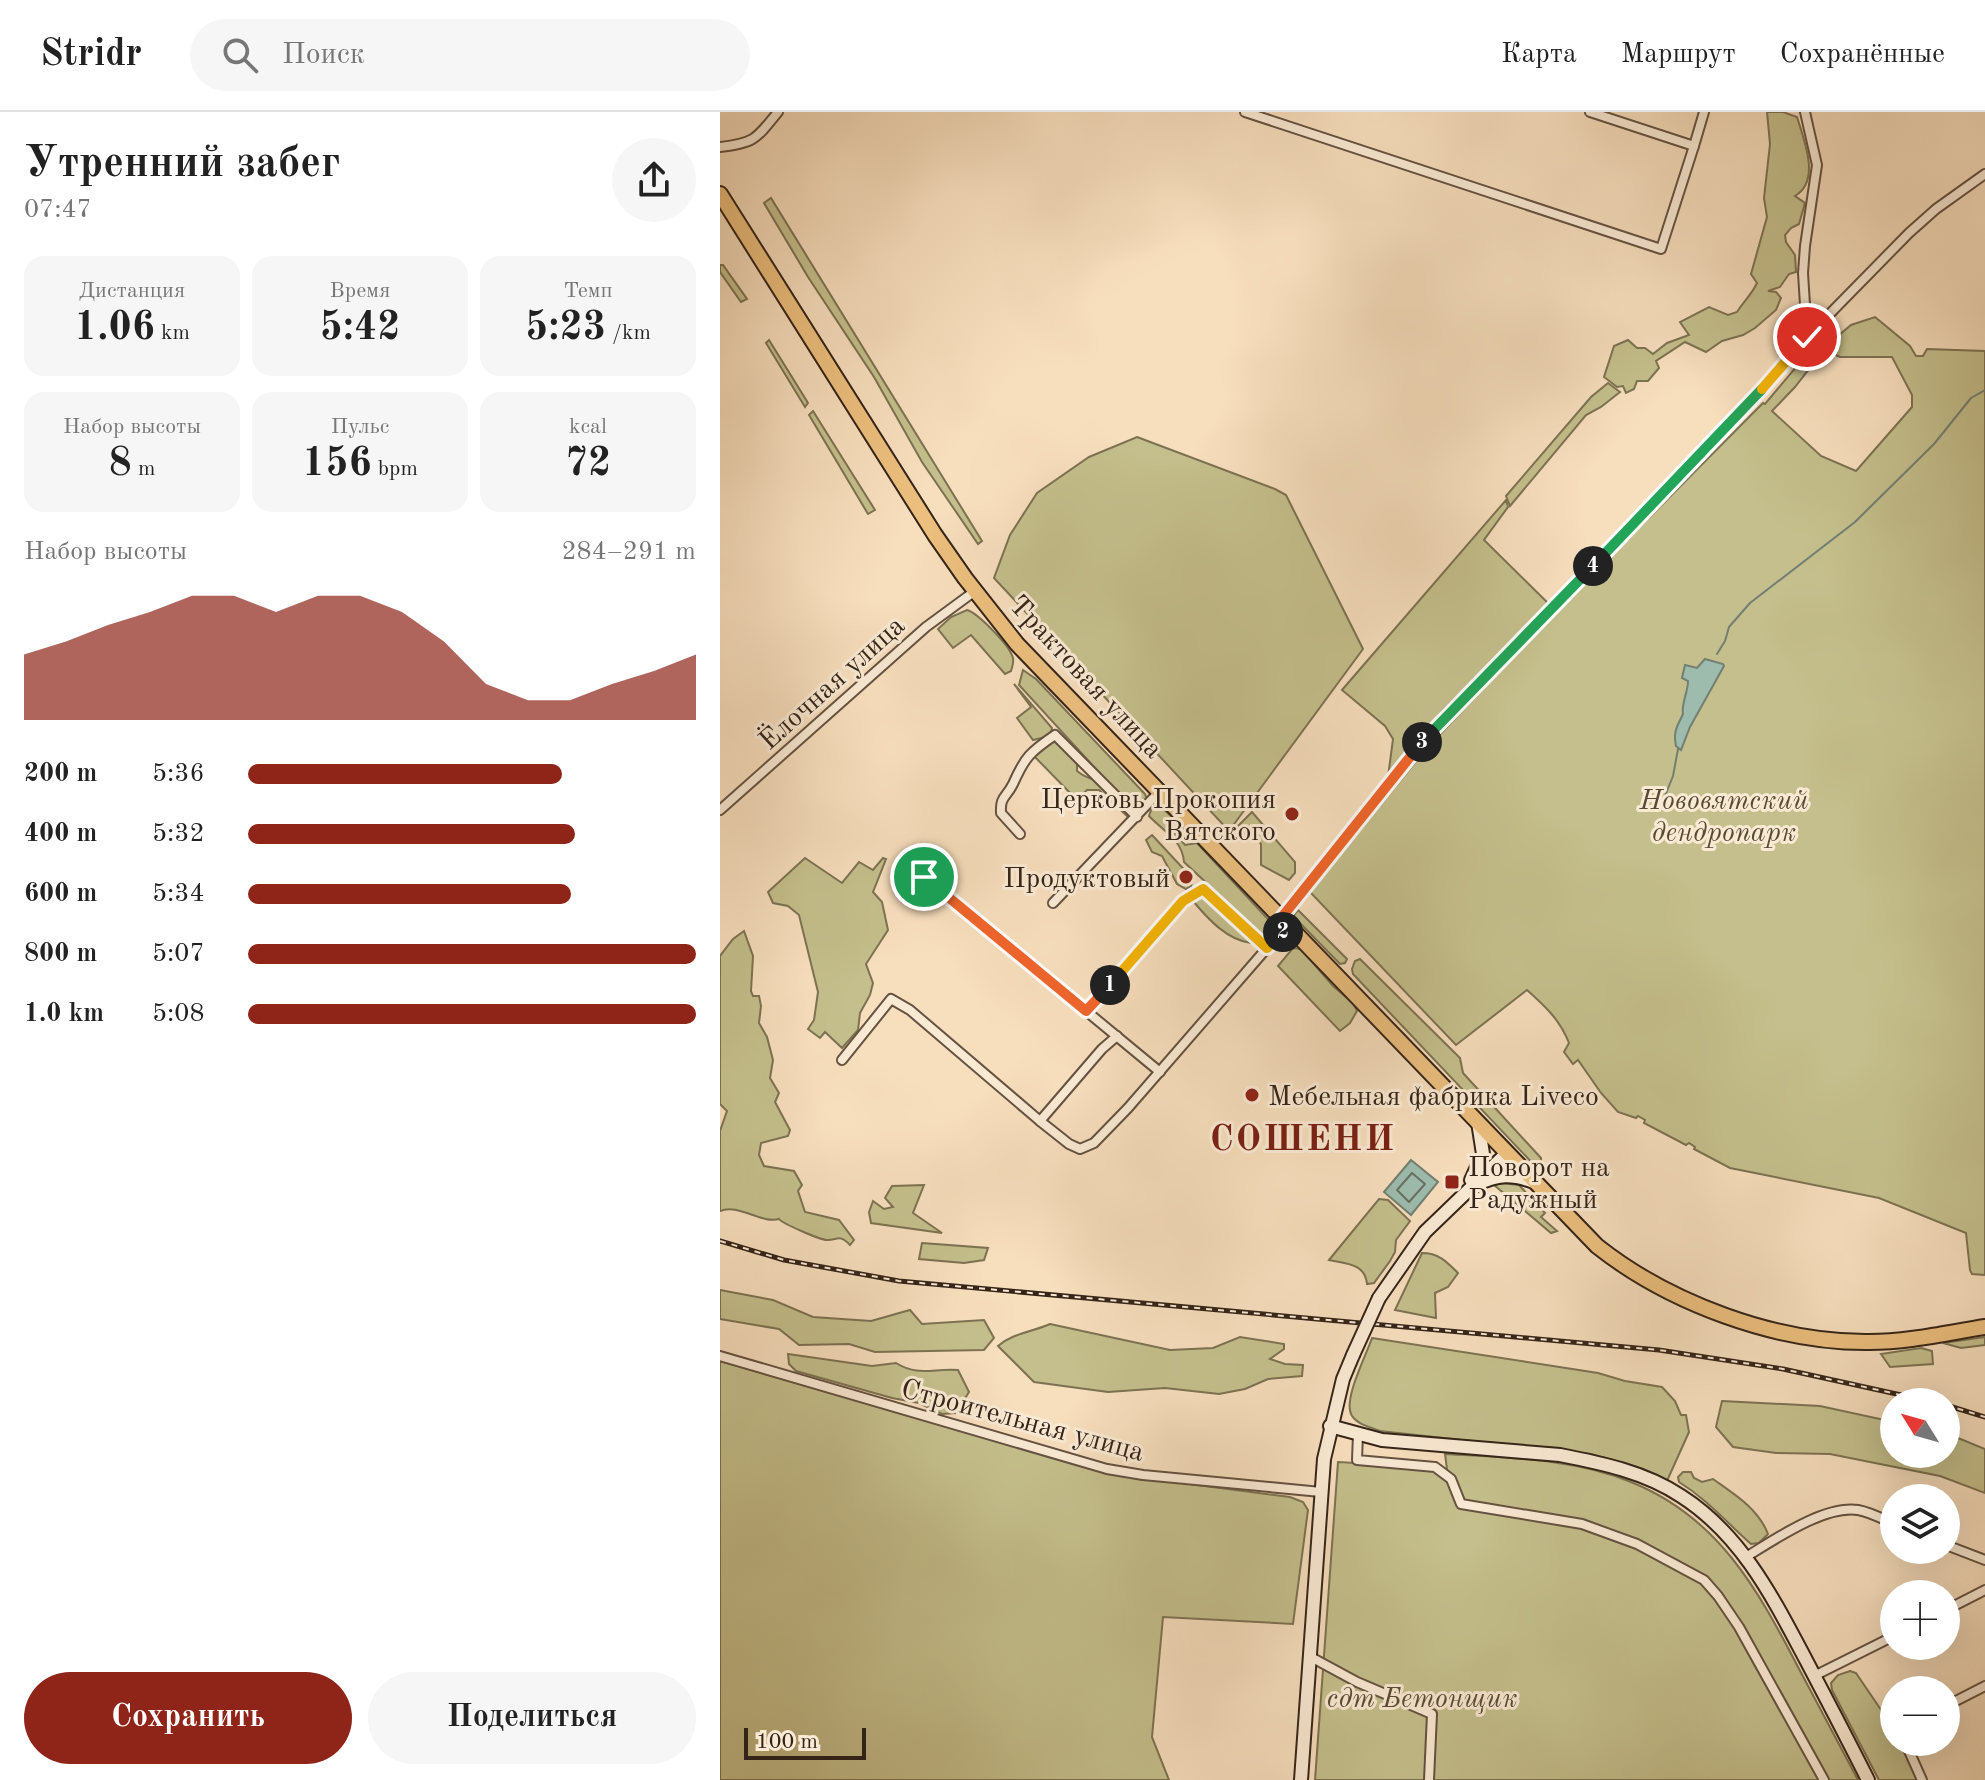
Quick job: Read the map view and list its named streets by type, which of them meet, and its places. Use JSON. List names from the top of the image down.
{
  "streets": {
    "main road": ["Трактовая улица"],
    "street": ["Ёлочная улица", "Строительная улица"]
  },
  "crossings": [
    ["Трактовая улица", "Ёлочная улица"]
  ],
  "districts": ["СОШЕНИ"],
  "parks": ["Нововятский дендропарк", "сдт Бетонщик"],
  "places": {
    "other": ["Церковь Прокопия Вятского", "Продуктовый", "Мебельная фабрика Liveco"],
    "transit": ["Поворот на Радужный"]
  },
  "scale_bar": "100 m",
  "north": "top left",
  "page": {
    "header": "Stridr",
    "search": "Поиск",
    "nav": ["Карта", "Маршрут", "Сохранённые"],
    "heading": ["Утренний забег", "07:47"],
    "stats": [
      ["Дистанция", "1.06 km"],
      ["Время", "5:42"],
      ["Темп", "5:23 /km"],
      ["Набор высоты", "8 m"],
      ["Пульс", "156 bpm"],
      ["kcal", "72"]
    ],
    "chart": ["Набор высоты", "284–291 m"],
    "pins": [
      "4",
      "3",
      "2",
      "1"
    ],
    "list": [
      {
        "name": "200 m",
        "note": "5:36"
      },
      {
        "name": "400 m",
        "note": "5:32"
      },
      {
        "name": "600 m",
        "note": "5:34"
      },
      {
        "name": "800 m",
        "note": "5:07"
      },
      {
        "name": "1.0 km",
        "note": "5:08"
      }
    ],
    "map_buttons": ["+", "−"],
    "buttons": ["Сохранить", "Поделиться"],
    "scale": "100 m"
  }
}
